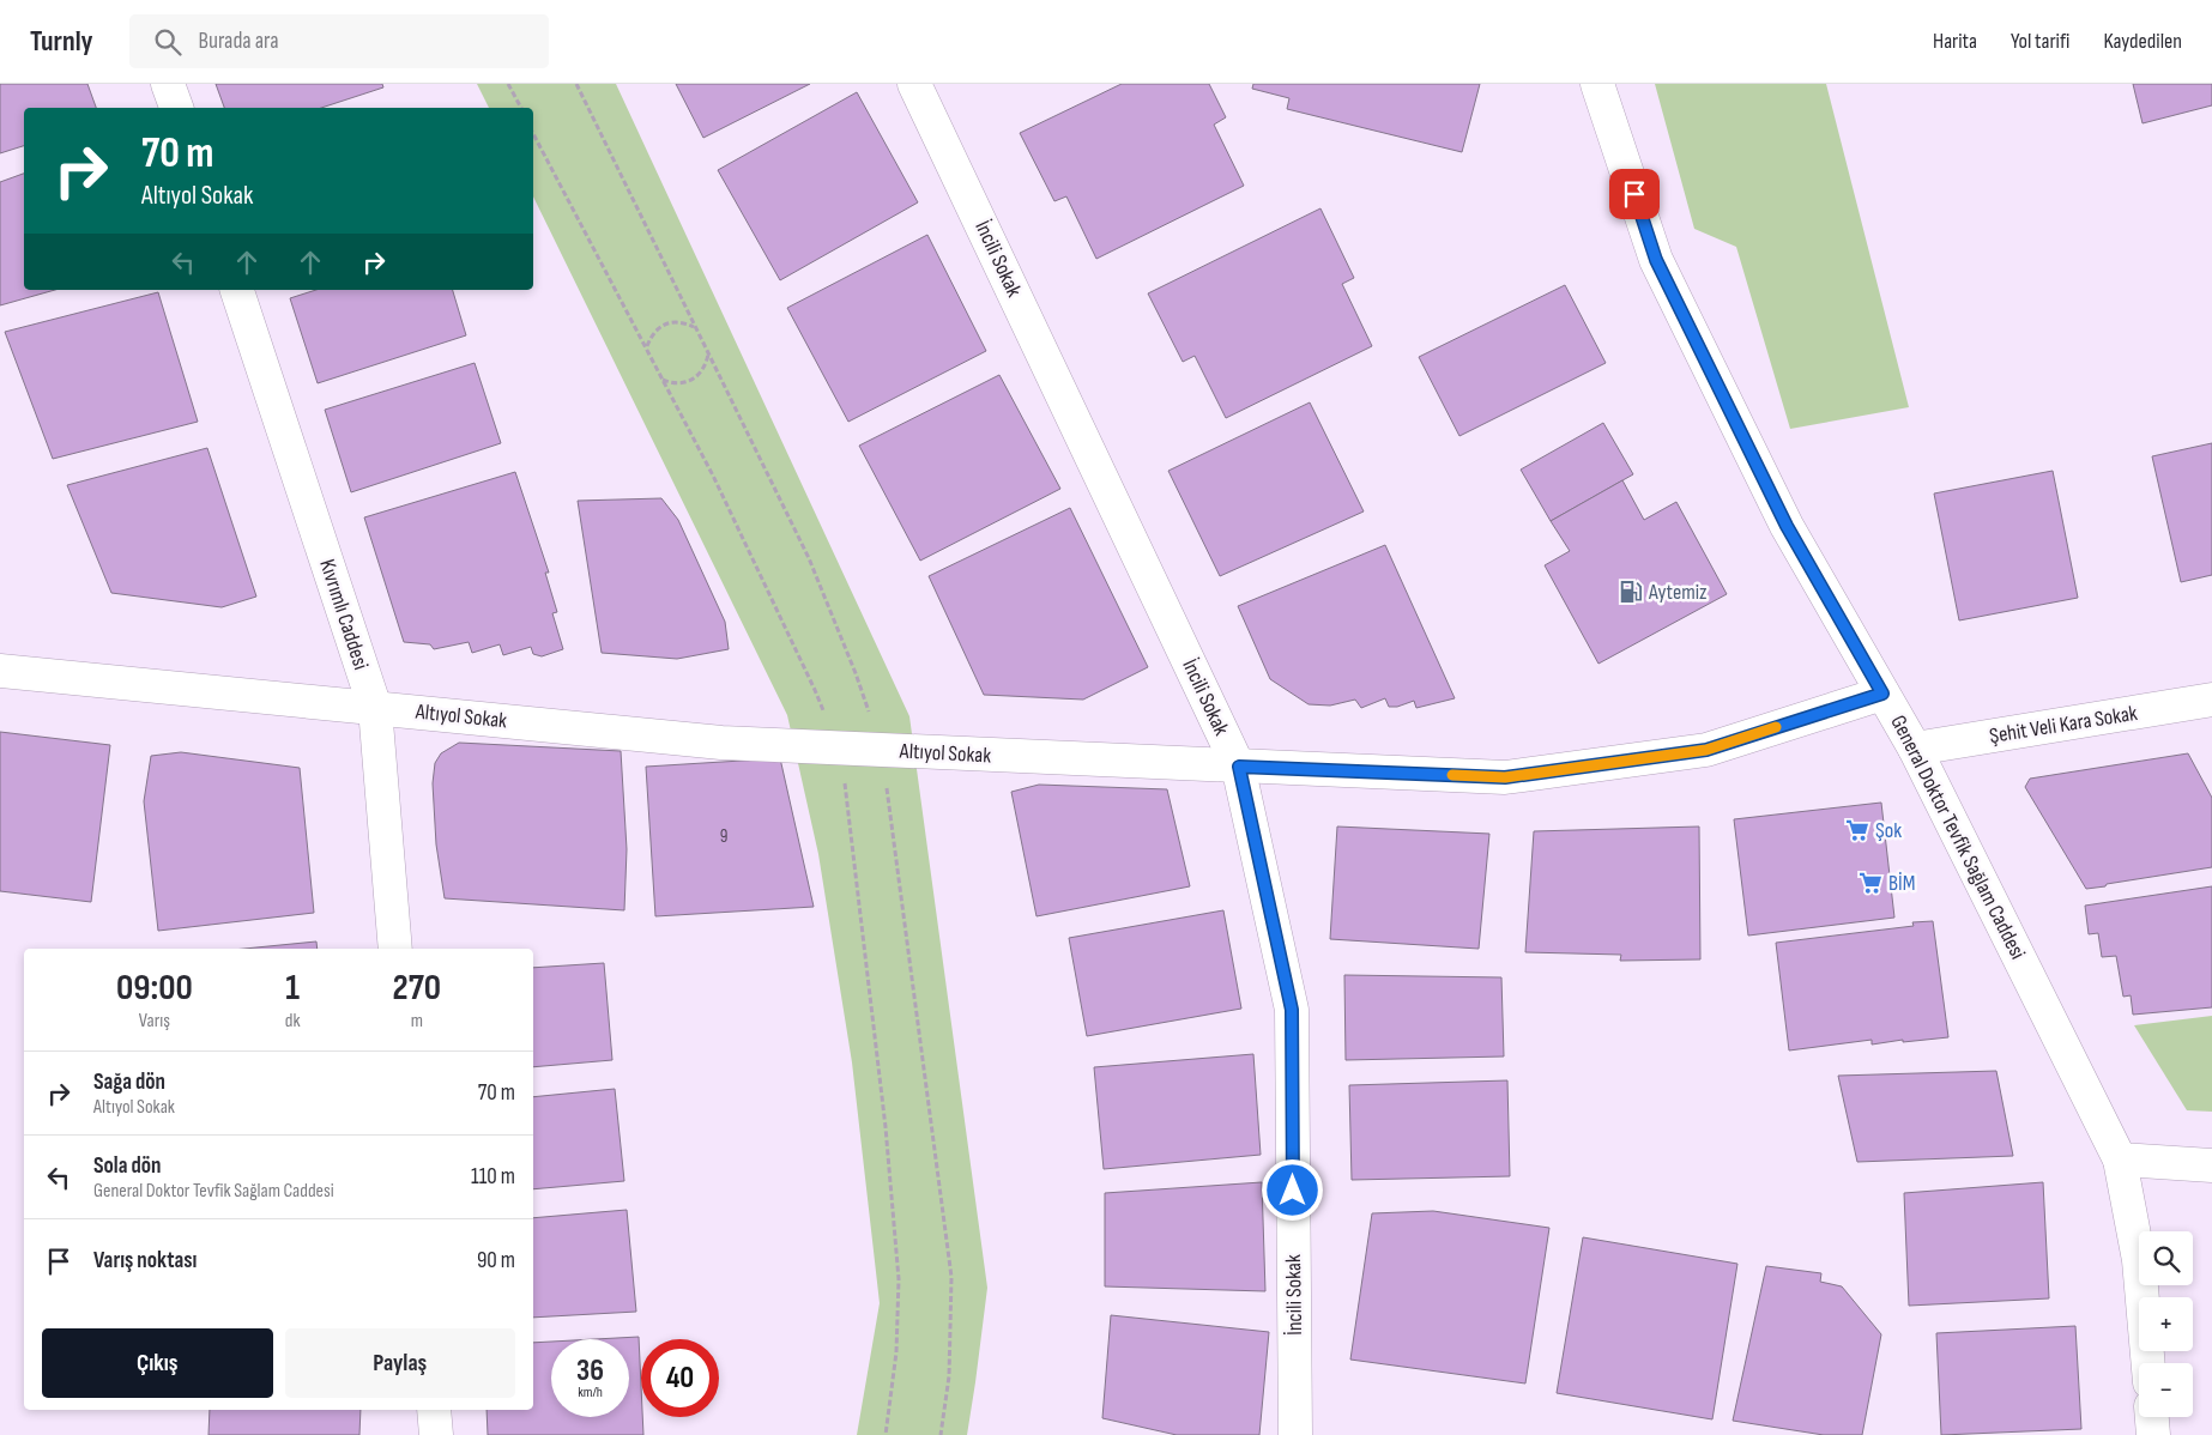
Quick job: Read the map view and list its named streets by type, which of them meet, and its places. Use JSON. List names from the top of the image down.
{
  "streets": {
    "street": [
      "İncili Sokak",
      "Kıvrımlı Caddesi",
      "Altıyol Sokak",
      "Şehit Veli Kara Sokak",
      "General Doktor Tevfik Sağlam Caddesi"
    ]
  },
  "crossings": [
    ["İncili Sokak", "Altıyol Sokak"],
    ["Kıvrımlı Caddesi", "Altıyol Sokak"],
    ["Altıyol Sokak", "General Doktor Tevfik Sağlam Caddesi"],
    ["Şehit Veli Kara Sokak", "General Doktor Tevfik Sağlam Caddesi"]
  ],
  "places": {
    "fuel station": ["Aytemiz"],
    "supermarket": ["Şok", "BİM"]
  },
  "house_numbers": ["9"],
  "page": {
    "header": "Turnly",
    "search": "Burada ara",
    "nav": ["Harita", "Yol tarifi", "Kaydedilen"],
    "turn": ["70 m", "Altıyol Sokak"],
    "eta": [
      "09:00",
      "Varış",
      "1",
      "dk",
      "270",
      "m"
    ],
    "list": [
      {
        "name": "Sağa dön",
        "note": "Altıyol Sokak",
        "value": "70 m"
      },
      {
        "name": "Sola dön",
        "note": "General Doktor Tevfik Sağlam Caddesi",
        "value": "110 m"
      },
      {
        "name": "Varış noktası",
        "value": "90 m"
      }
    ],
    "map_buttons": ["+", "−"],
    "buttons": ["Çıkış", "Paylaş"],
    "speed": "36 km/h",
    "limit": "40"
  }
}
